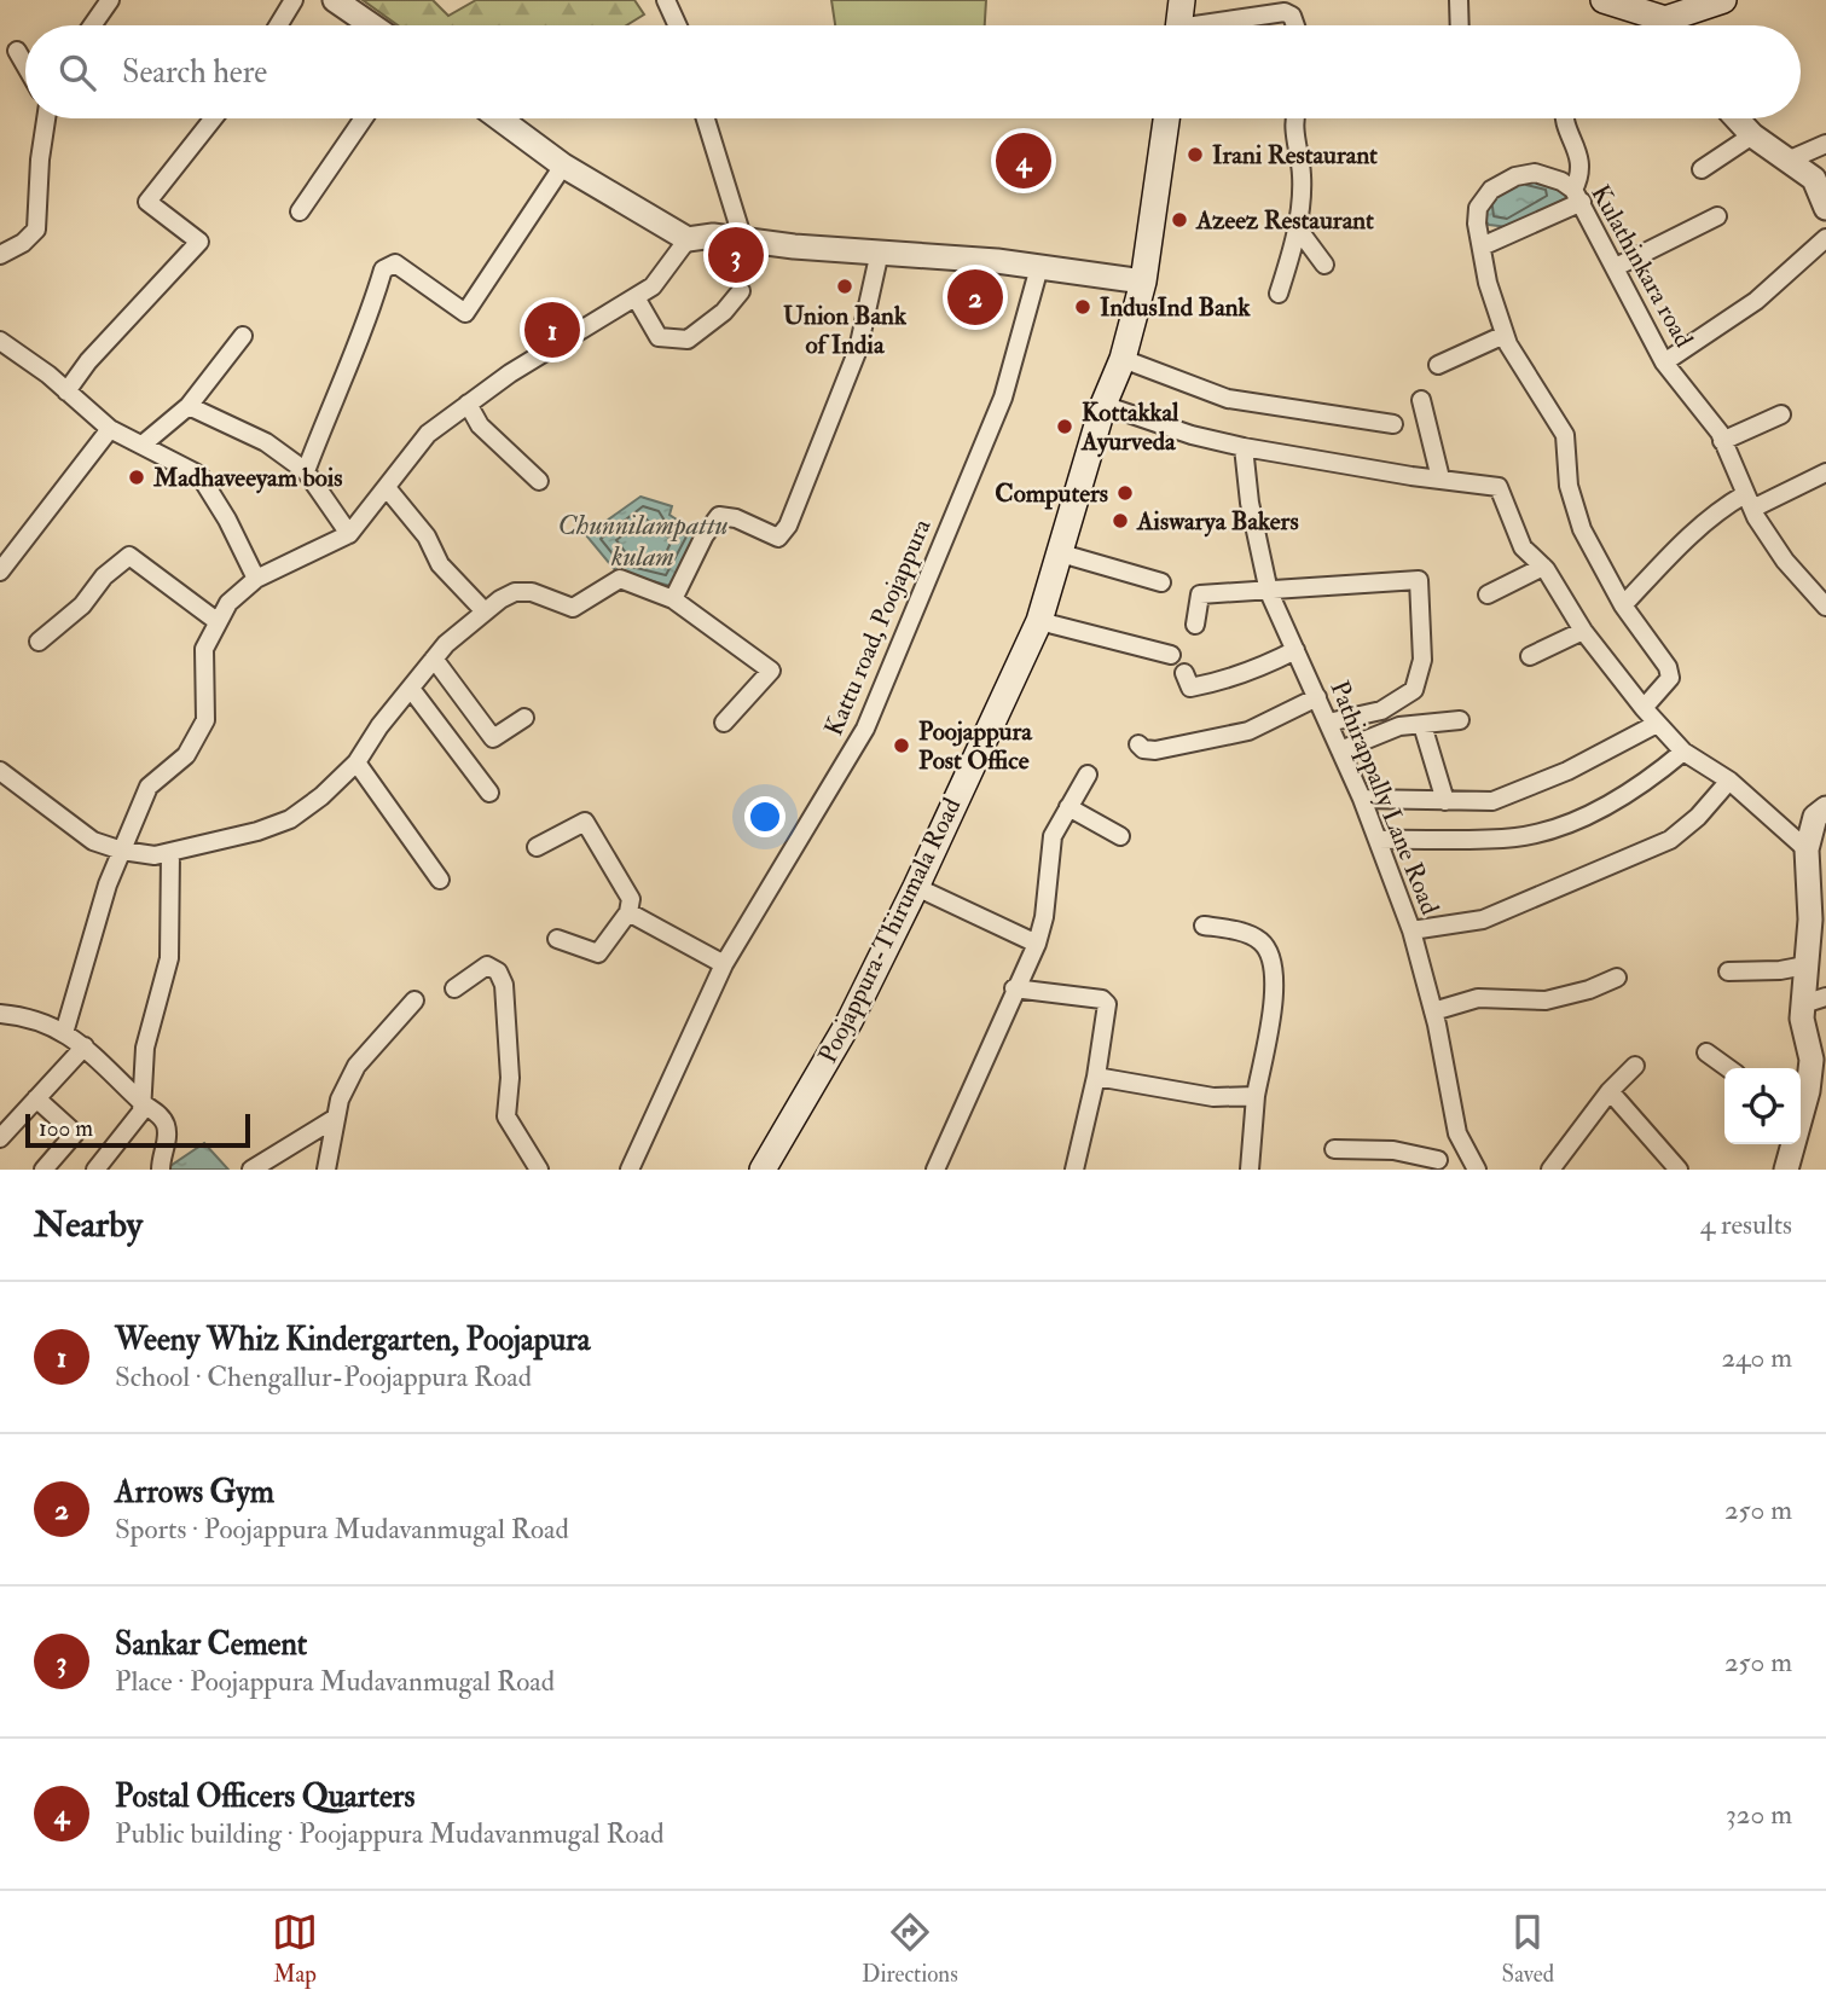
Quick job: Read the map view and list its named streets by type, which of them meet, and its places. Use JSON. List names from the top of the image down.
{
  "streets": {
    "main road": ["Poojappura-Thirumala Road"],
    "street": ["Kulathinkara road", "Kattu road, Poojappura", "Pathirappally Lane Road"]
  },
  "water": ["Chunnilampattu kulam"],
  "places": [
    "Irani Restaurant",
    "Azeez Restaurant",
    "Union Bank of India",
    "IndusInd Bank",
    "Kottakkal Ayurveda",
    "Madhaveeyam bois",
    "Computers",
    "Aiswarya Bakers",
    "Poojappura Post Office"
  ],
  "scale_bar": "100 m",
  "page": {
    "search": "Search here",
    "pins": [
      "4",
      "3",
      "2",
      "1"
    ],
    "scale": "100 m",
    "heading": ["Nearby", "4 results"],
    "list": [
      {
        "mark": "1",
        "name": "Weeny Whiz Kindergarten, Poojapura",
        "note": "School · Chengallur-Poojappura Road",
        "value": "240 m"
      },
      {
        "mark": "2",
        "name": "Arrows Gym",
        "note": "Sports · Poojappura Mudavanmugal Road",
        "value": "250 m"
      },
      {
        "mark": "3",
        "name": "Sankar Cement",
        "note": "Place · Poojappura Mudavanmugal Road",
        "value": "250 m"
      },
      {
        "mark": "4",
        "name": "Postal Officers Quarters",
        "note": "Public building · Poojappura Mudavanmugal Road",
        "value": "320 m"
      }
    ],
    "nav": ["Map", "Directions", "Saved"]
  }
}
